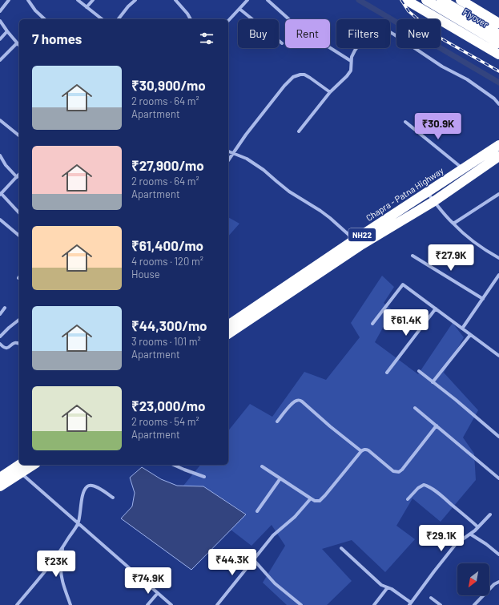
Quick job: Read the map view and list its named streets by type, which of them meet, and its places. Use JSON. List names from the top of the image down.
{
  "streets": {
    "highway": ["Flyover", "Chapra - Patna Highway", "NH22"]
  },
  "north": "bottom left",
  "page": {
    "chip": [
      "Buy",
      "Rent",
      "Filters",
      "New"
    ],
    "heading": "7 homes",
    "list": [
      {
        "name": "₹30,900/mo",
        "note": "2 rooms · 64 m² · Apartment"
      },
      {
        "name": "₹27,900/mo",
        "note": "2 rooms · 64 m² · Apartment"
      },
      {
        "name": "₹61,400/mo",
        "note": "4 rooms · 120 m² · House"
      },
      {
        "name": "₹44,300/mo",
        "note": "3 rooms · 101 m² · Apartment"
      },
      {
        "name": "₹23,000/mo",
        "note": "2 rooms · 54 m² · Apartment"
      }
    ],
    "price": [
      "₹30.9K",
      "₹27.9K",
      "₹61.4K",
      "₹29.1K",
      "₹44.3K",
      "₹23K",
      "₹74.9K"
    ]
  }
}
